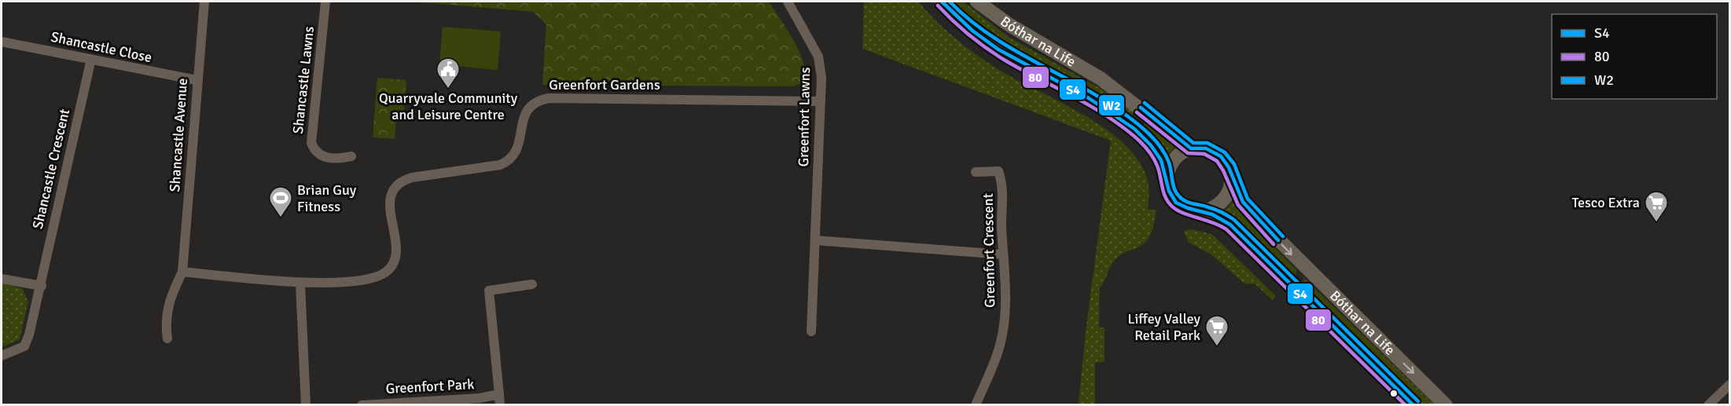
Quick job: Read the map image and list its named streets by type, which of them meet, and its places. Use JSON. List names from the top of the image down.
{
  "streets": {
    "street": [
      "Bóthar na Life",
      "Shancastle Close",
      "Shancastle Lawns",
      "Greenfort Gardens",
      "Greenfort Lawns",
      "Shancastle Avenue",
      "Shancastle Crescent",
      "Greenfort Crescent",
      "Greenfort Park"
    ]
  },
  "crossings": [
    ["Shancastle Close", "Shancastle Avenue"],
    ["Shancastle Close", "Shancastle Crescent"],
    ["Greenfort Gardens", "Greenfort Lawns"]
  ],
  "places": {
    "public building": ["Quarryvale Community and Leisure Centre"],
    "sports": ["Brian Guy Fitness"],
    "supermarket": ["Tesco Extra", "Liffey Valley Retail Park"]
  },
  "lines": ["transit line S4", "transit line W2", "transit line 80"],
  "legend": ["S4", "80", "W2"]
}
